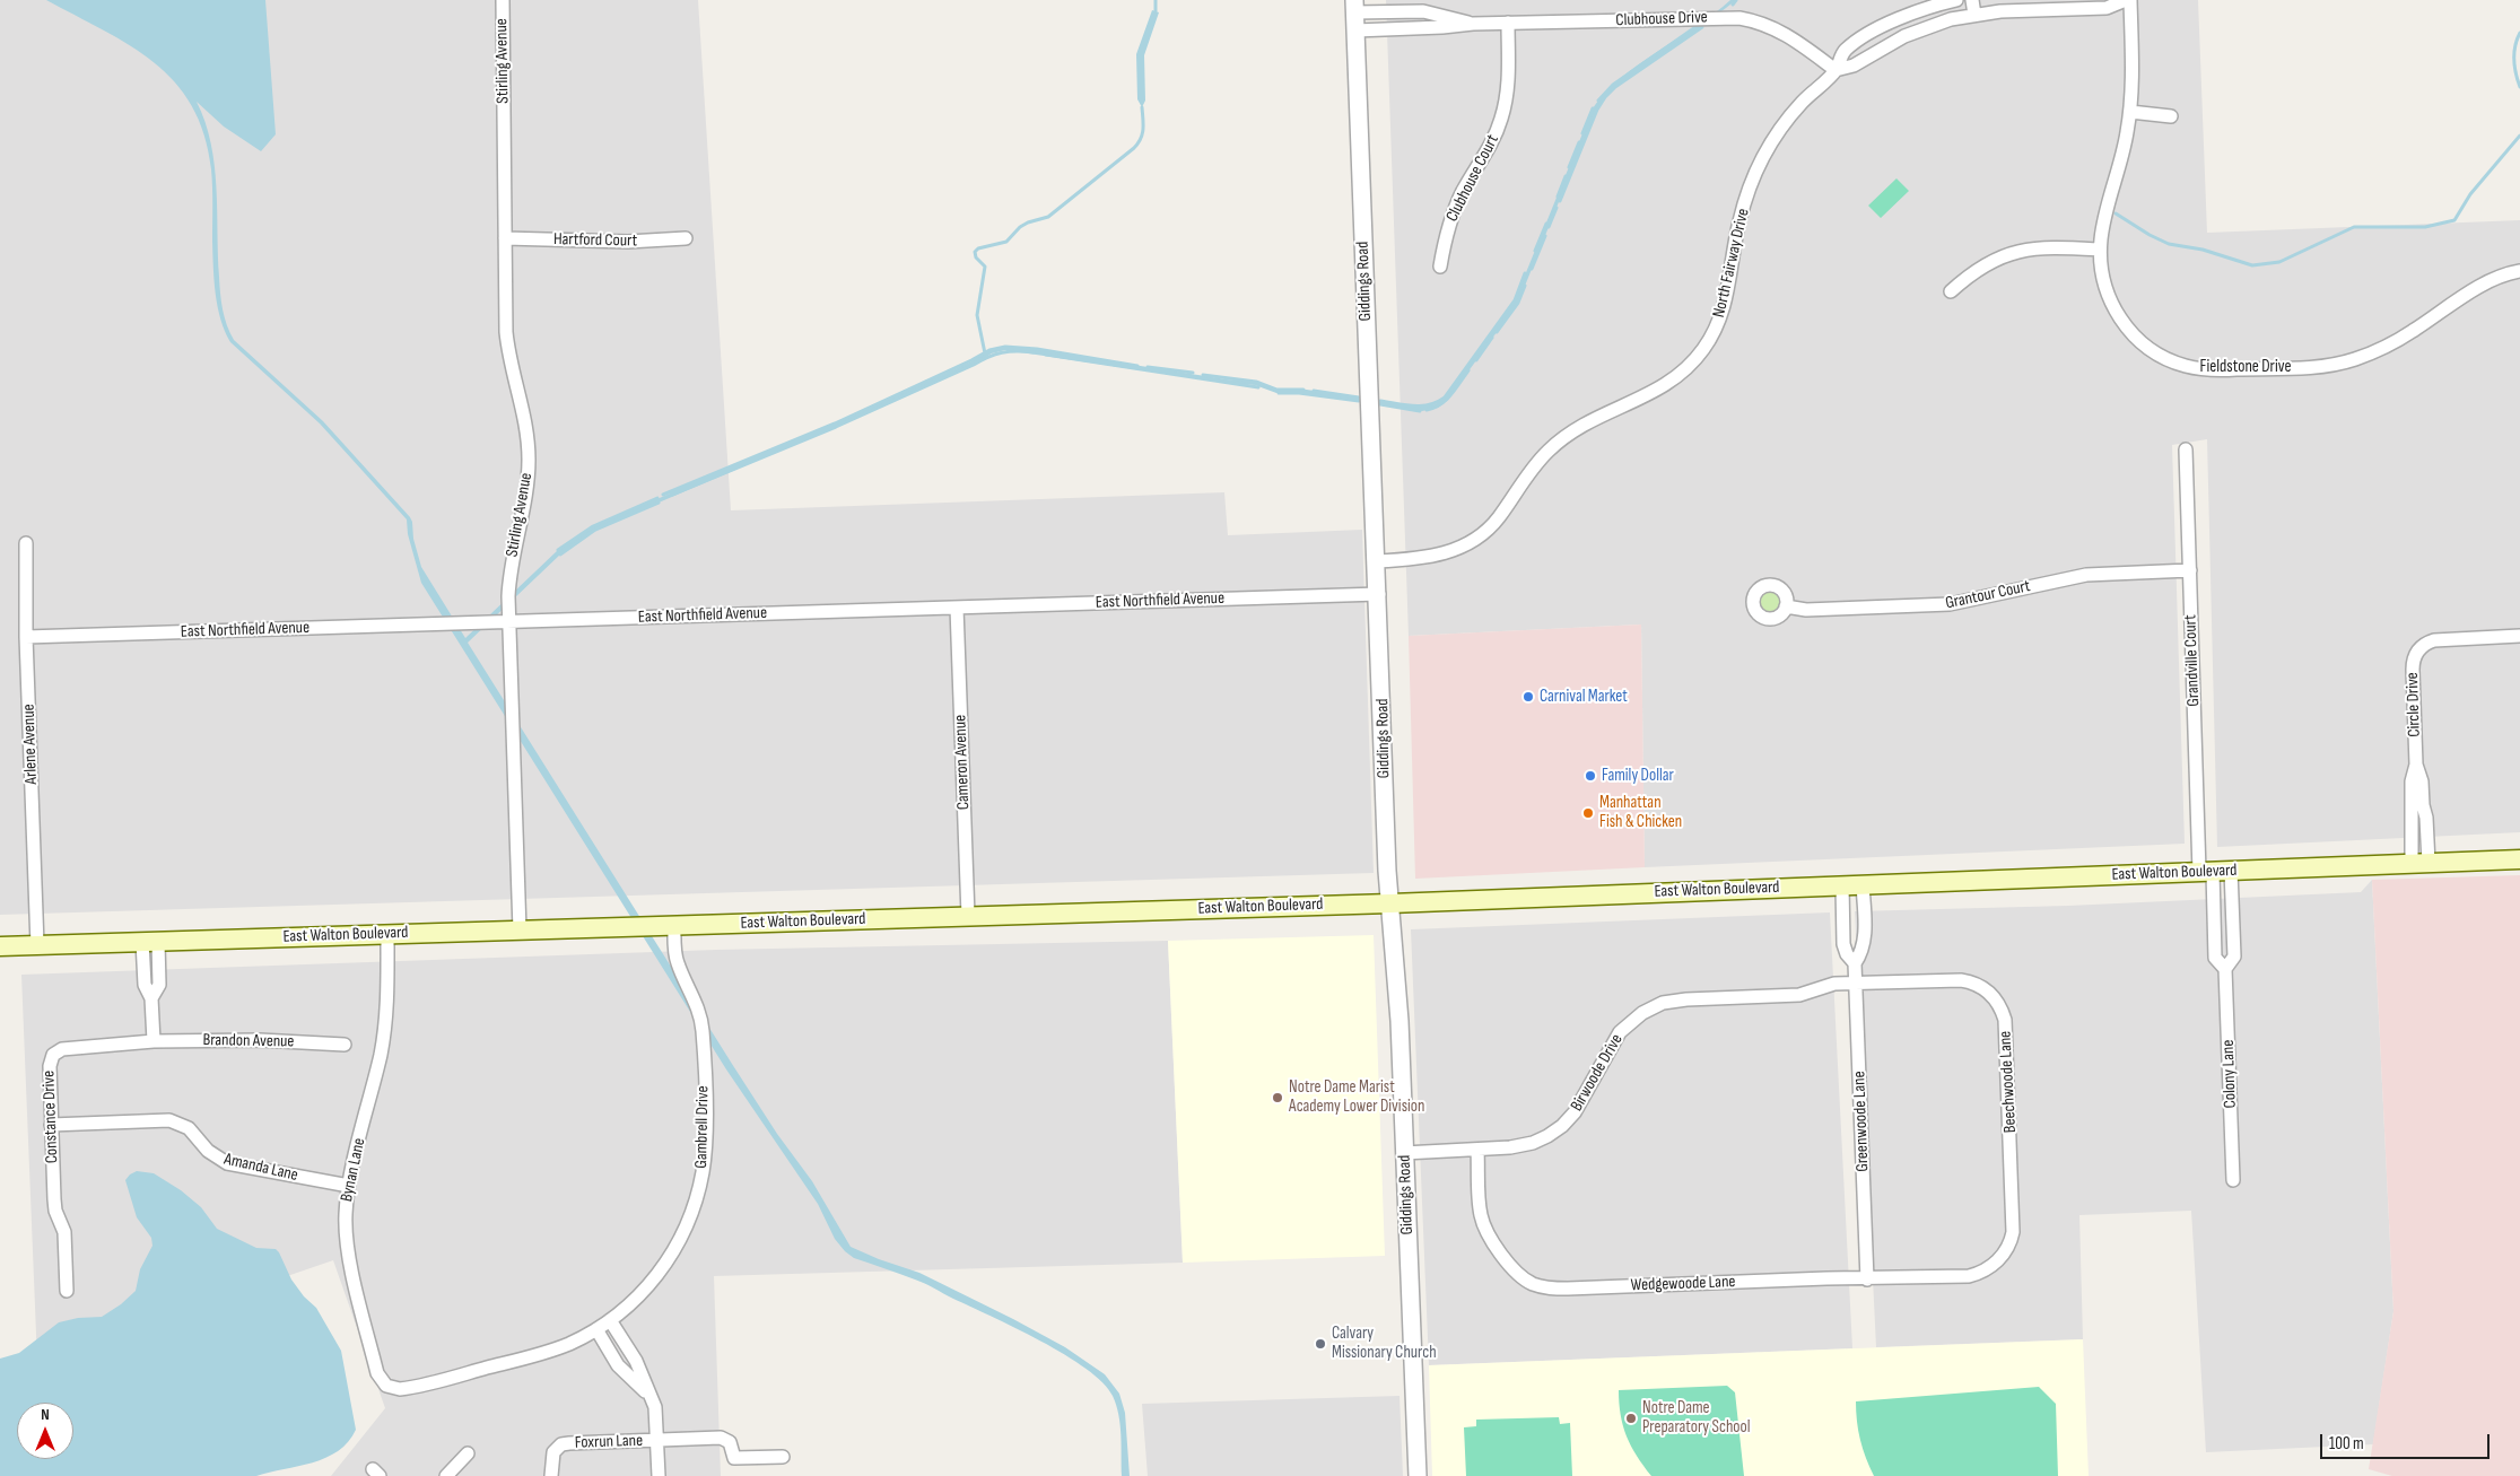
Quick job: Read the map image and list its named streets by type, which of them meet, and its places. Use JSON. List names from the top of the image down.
{
  "streets": {
    "main road": ["East Walton Boulevard"],
    "street": [
      "Clubhouse Drive",
      "Stirling Avenue",
      "Clubhouse Court",
      "Hartford Court",
      "North Fairway Drive",
      "Giddings Road",
      "Fieldstone Drive",
      "Grantour Court",
      "East Northfield Avenue",
      "Grandville Court",
      "Circle Drive",
      "Arlene Avenue",
      "Cameron Avenue",
      "Brandon Avenue",
      "Birwoode Drive",
      "Colony Lane",
      "Beechwoode Lane",
      "Constance Drive",
      "Greenwoode Lane",
      "Gambrell Drive",
      "Amanda Lane",
      "Bynan Lane",
      "Wedgewoode Lane",
      "Foxrun Lane"
    ]
  },
  "crossings": [
    ["Clubhouse Drive", "Clubhouse Court"],
    ["Clubhouse Drive", "North Fairway Drive"],
    ["Clubhouse Drive", "Giddings Road"],
    ["Stirling Avenue", "Hartford Court"],
    ["Stirling Avenue", "East Northfield Avenue"],
    ["Stirling Avenue", "East Walton Boulevard"],
    ["North Fairway Drive", "Giddings Road"],
    ["Giddings Road", "East Northfield Avenue"],
    ["Giddings Road", "East Walton Boulevard"],
    ["Giddings Road", "Birwoode Drive"],
    ["Grantour Court", "Grandville Court"],
    ["East Northfield Avenue", "Arlene Avenue"],
    ["East Northfield Avenue", "Cameron Avenue"],
    ["Grandville Court", "East Walton Boulevard"],
    ["Grandville Court", "Colony Lane"],
    ["Circle Drive", "East Walton Boulevard"],
    ["Arlene Avenue", "East Walton Boulevard"],
    ["Cameron Avenue", "East Walton Boulevard"],
    ["East Walton Boulevard", "Colony Lane"],
    ["East Walton Boulevard", "Greenwoode Lane"],
    ["East Walton Boulevard", "Gambrell Drive"],
    ["East Walton Boulevard", "Bynan Lane"],
    ["Brandon Avenue", "Constance Drive"],
    ["Birwoode Drive", "Beechwoode Lane"],
    ["Birwoode Drive", "Greenwoode Lane"],
    ["Birwoode Drive", "Wedgewoode Lane"],
    ["Beechwoode Lane", "Greenwoode Lane"],
    ["Beechwoode Lane", "Wedgewoode Lane"],
    ["Constance Drive", "Amanda Lane"],
    ["Greenwoode Lane", "Wedgewoode Lane"],
    ["Gambrell Drive", "Bynan Lane"],
    ["Amanda Lane", "Bynan Lane"]
  ],
  "places": [
    "Carnival Market",
    "Family Dollar",
    "Manhattan Fish & Chicken",
    "Notre Dame Marist Academy Lower Division",
    "Calvary Missionary Church",
    "Notre Dame Preparatory School"
  ],
  "scale_bar": "100 m",
  "north": "top"
}
